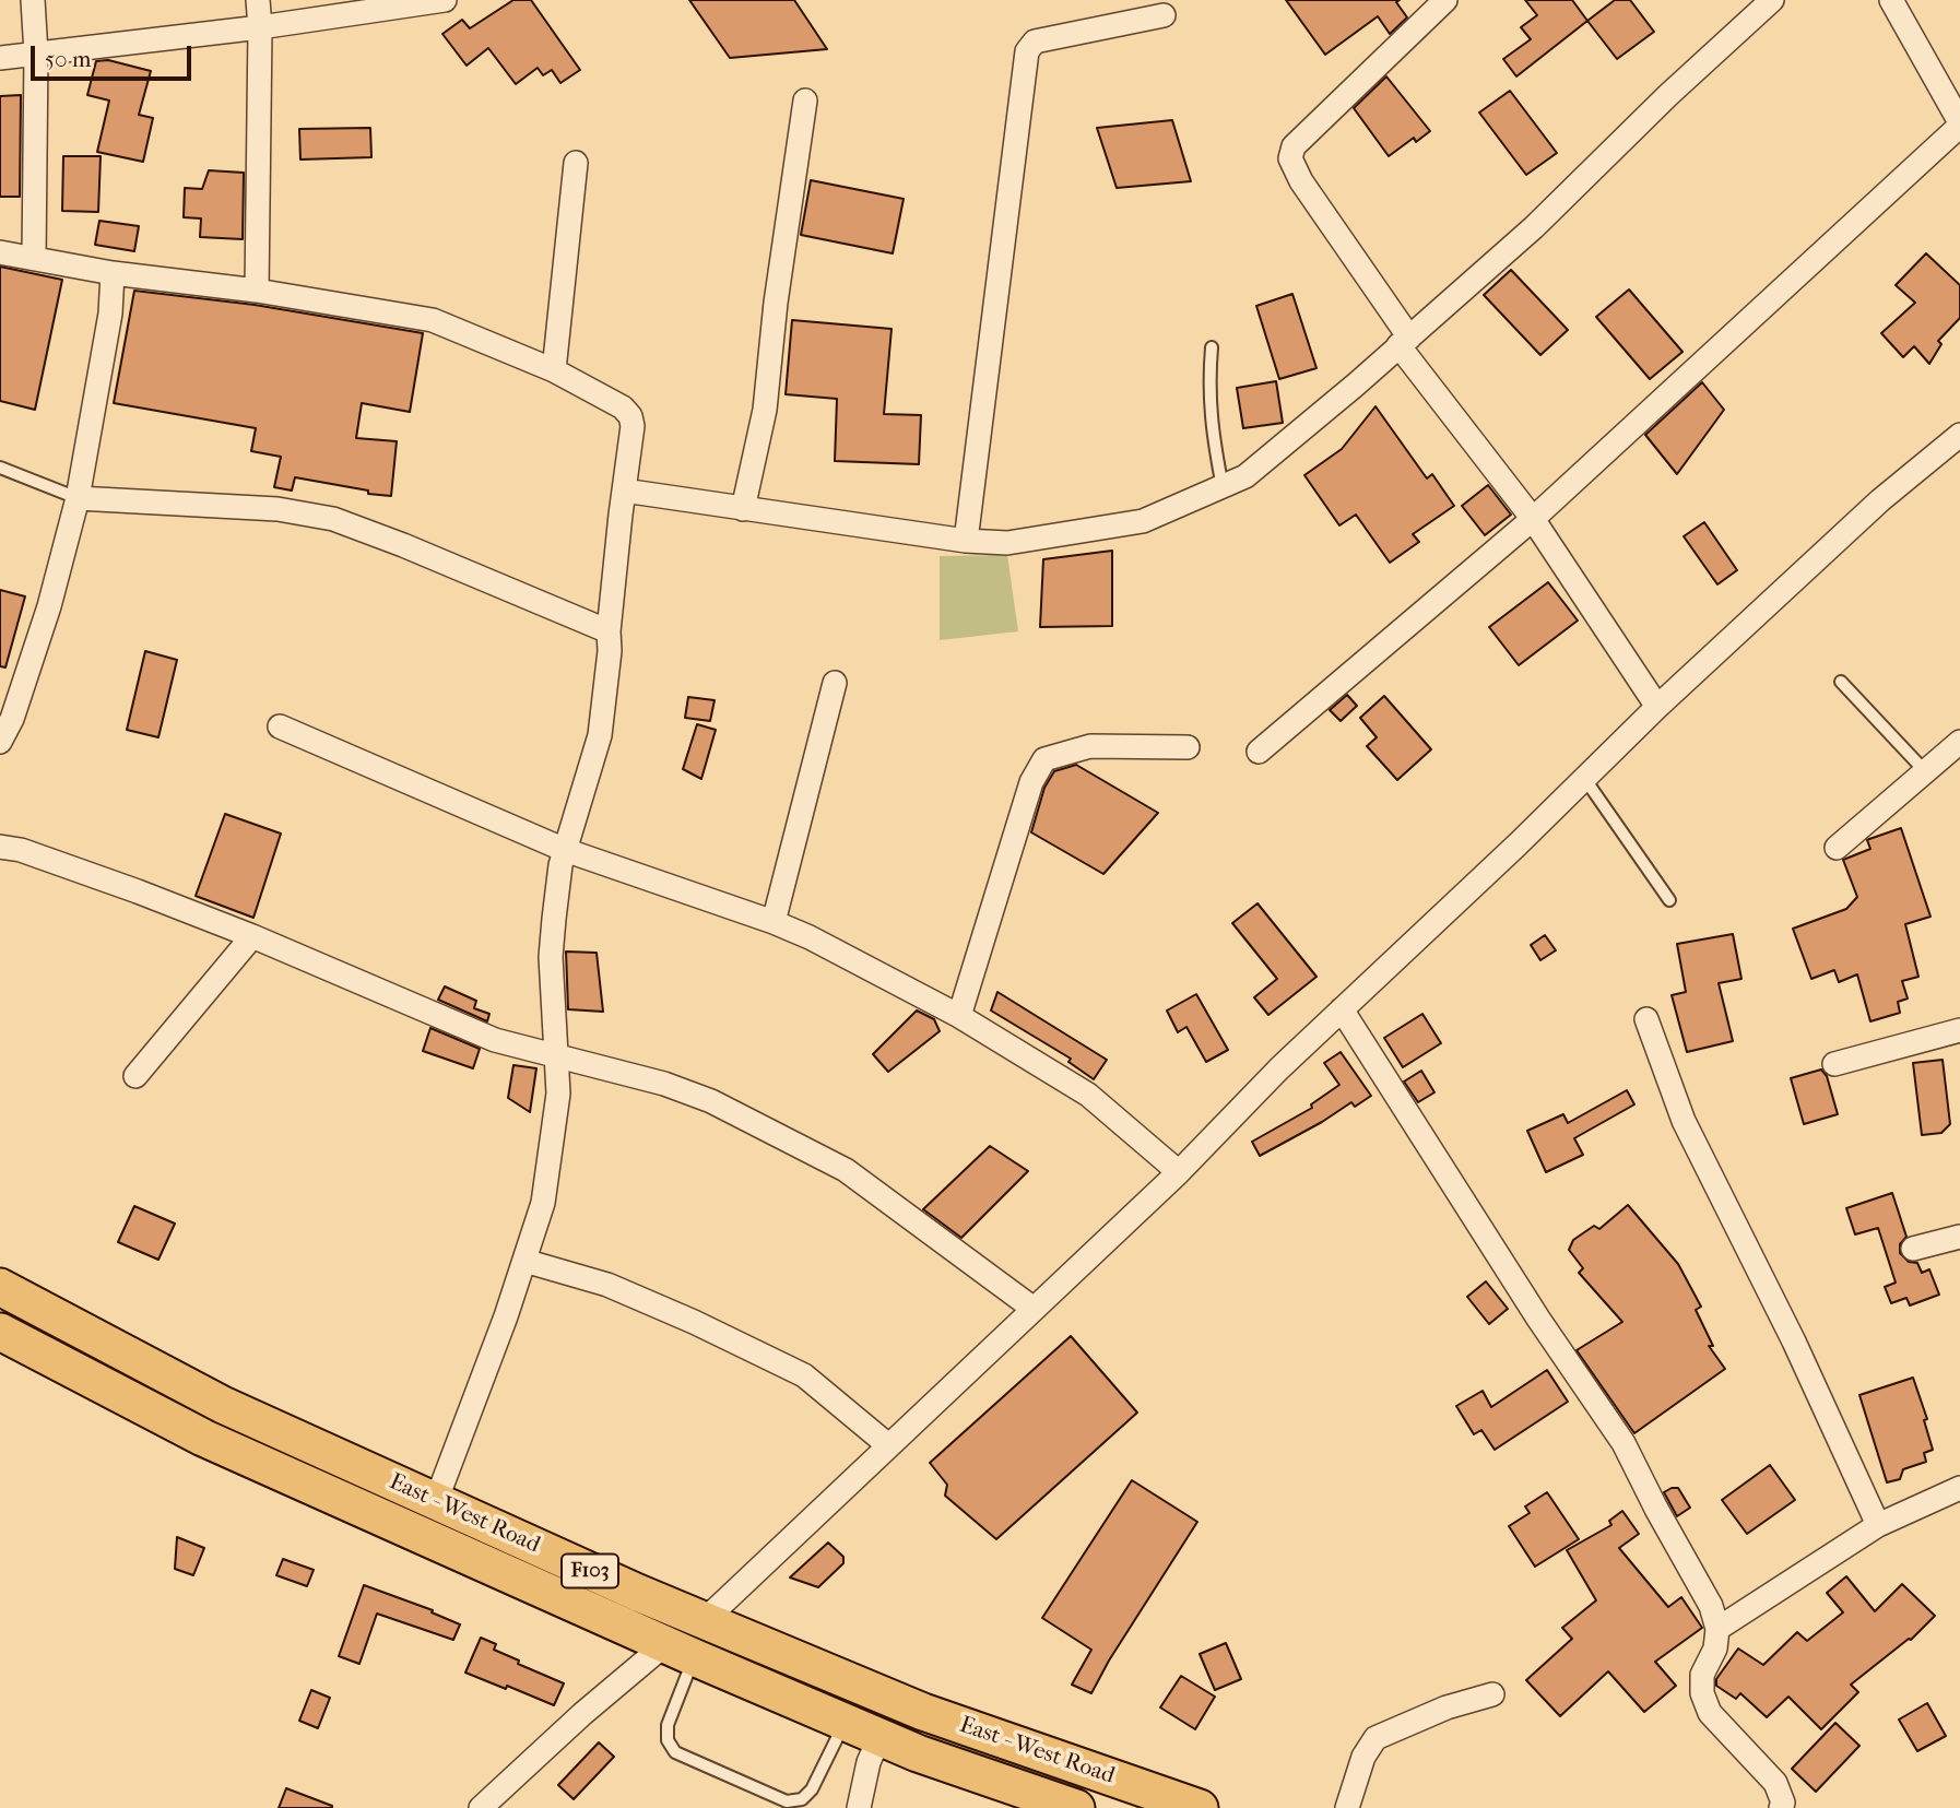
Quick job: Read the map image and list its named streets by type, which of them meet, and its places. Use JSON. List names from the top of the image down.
{
  "streets": {
    "main road": ["East - West Road", "F103"]
  },
  "scale_bar": "50 m"
}
